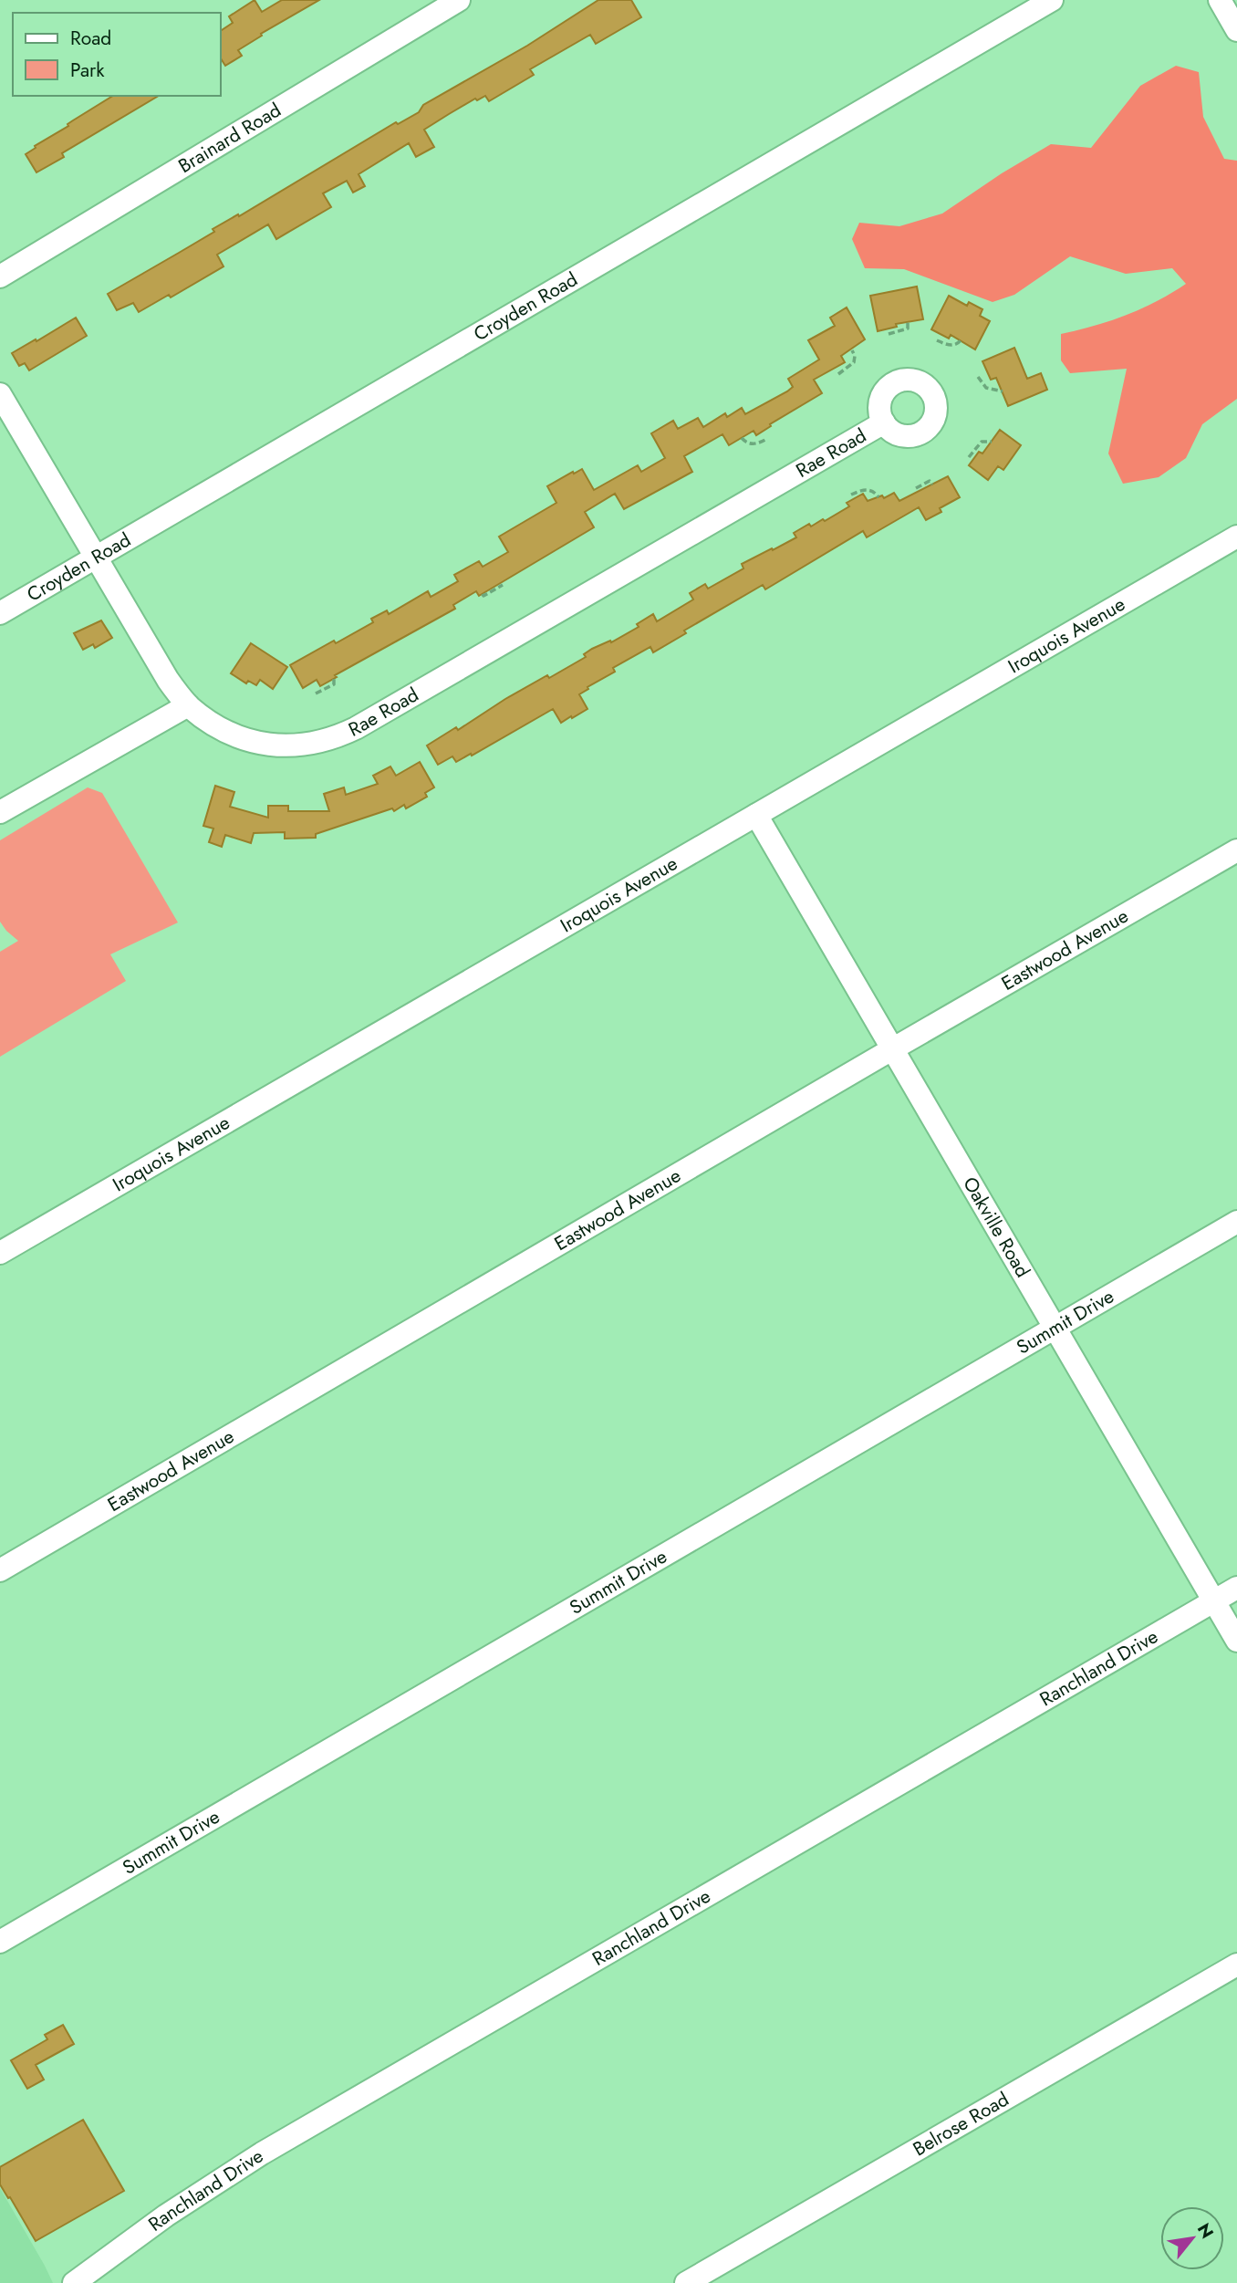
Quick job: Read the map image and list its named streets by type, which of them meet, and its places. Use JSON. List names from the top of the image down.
{
  "streets": {
    "street": [
      "Brainard Road",
      "Croyden Road",
      "Rae Road",
      "Iroquois Avenue",
      "Eastwood Avenue",
      "Oakville Road",
      "Summit Drive",
      "Ranchland Drive",
      "Belrose Road"
    ]
  },
  "crossings": [
    ["Croyden Road", "Rae Road"],
    ["Iroquois Avenue", "Oakville Road"],
    ["Eastwood Avenue", "Oakville Road"],
    ["Oakville Road", "Summit Drive"],
    ["Oakville Road", "Ranchland Drive"]
  ],
  "legend": ["Road", "Park"],
  "north": "top right"
}
